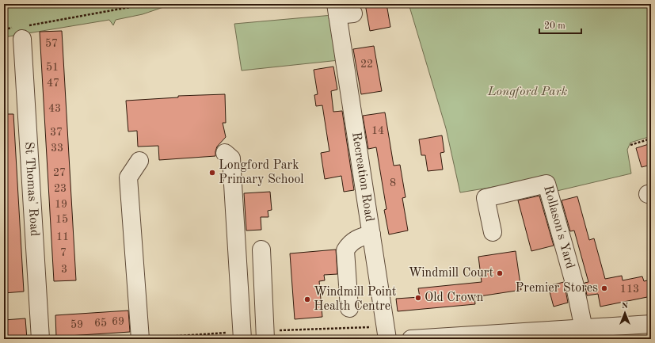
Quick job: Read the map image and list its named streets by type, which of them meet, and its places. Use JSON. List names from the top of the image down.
{
  "streets": {
    "street": ["Recreation Road", "St Thomas' Road", "Rollason's Yard"]
  },
  "parks": ["Longford Park"],
  "places": [
    "Longford Park Primary School",
    "Windmill Court",
    "Premier Stores",
    "Old Crown",
    "Windmill Point Health Centre"
  ],
  "house_numbers": [
    "57",
    "22",
    "51",
    "47",
    "43",
    "14",
    "37",
    "33",
    "27",
    "8",
    "23",
    "19",
    "15",
    "11",
    "7",
    "3",
    "113",
    "69",
    "65",
    "59"
  ],
  "scale_bar": "20 m",
  "north": "top"
}
